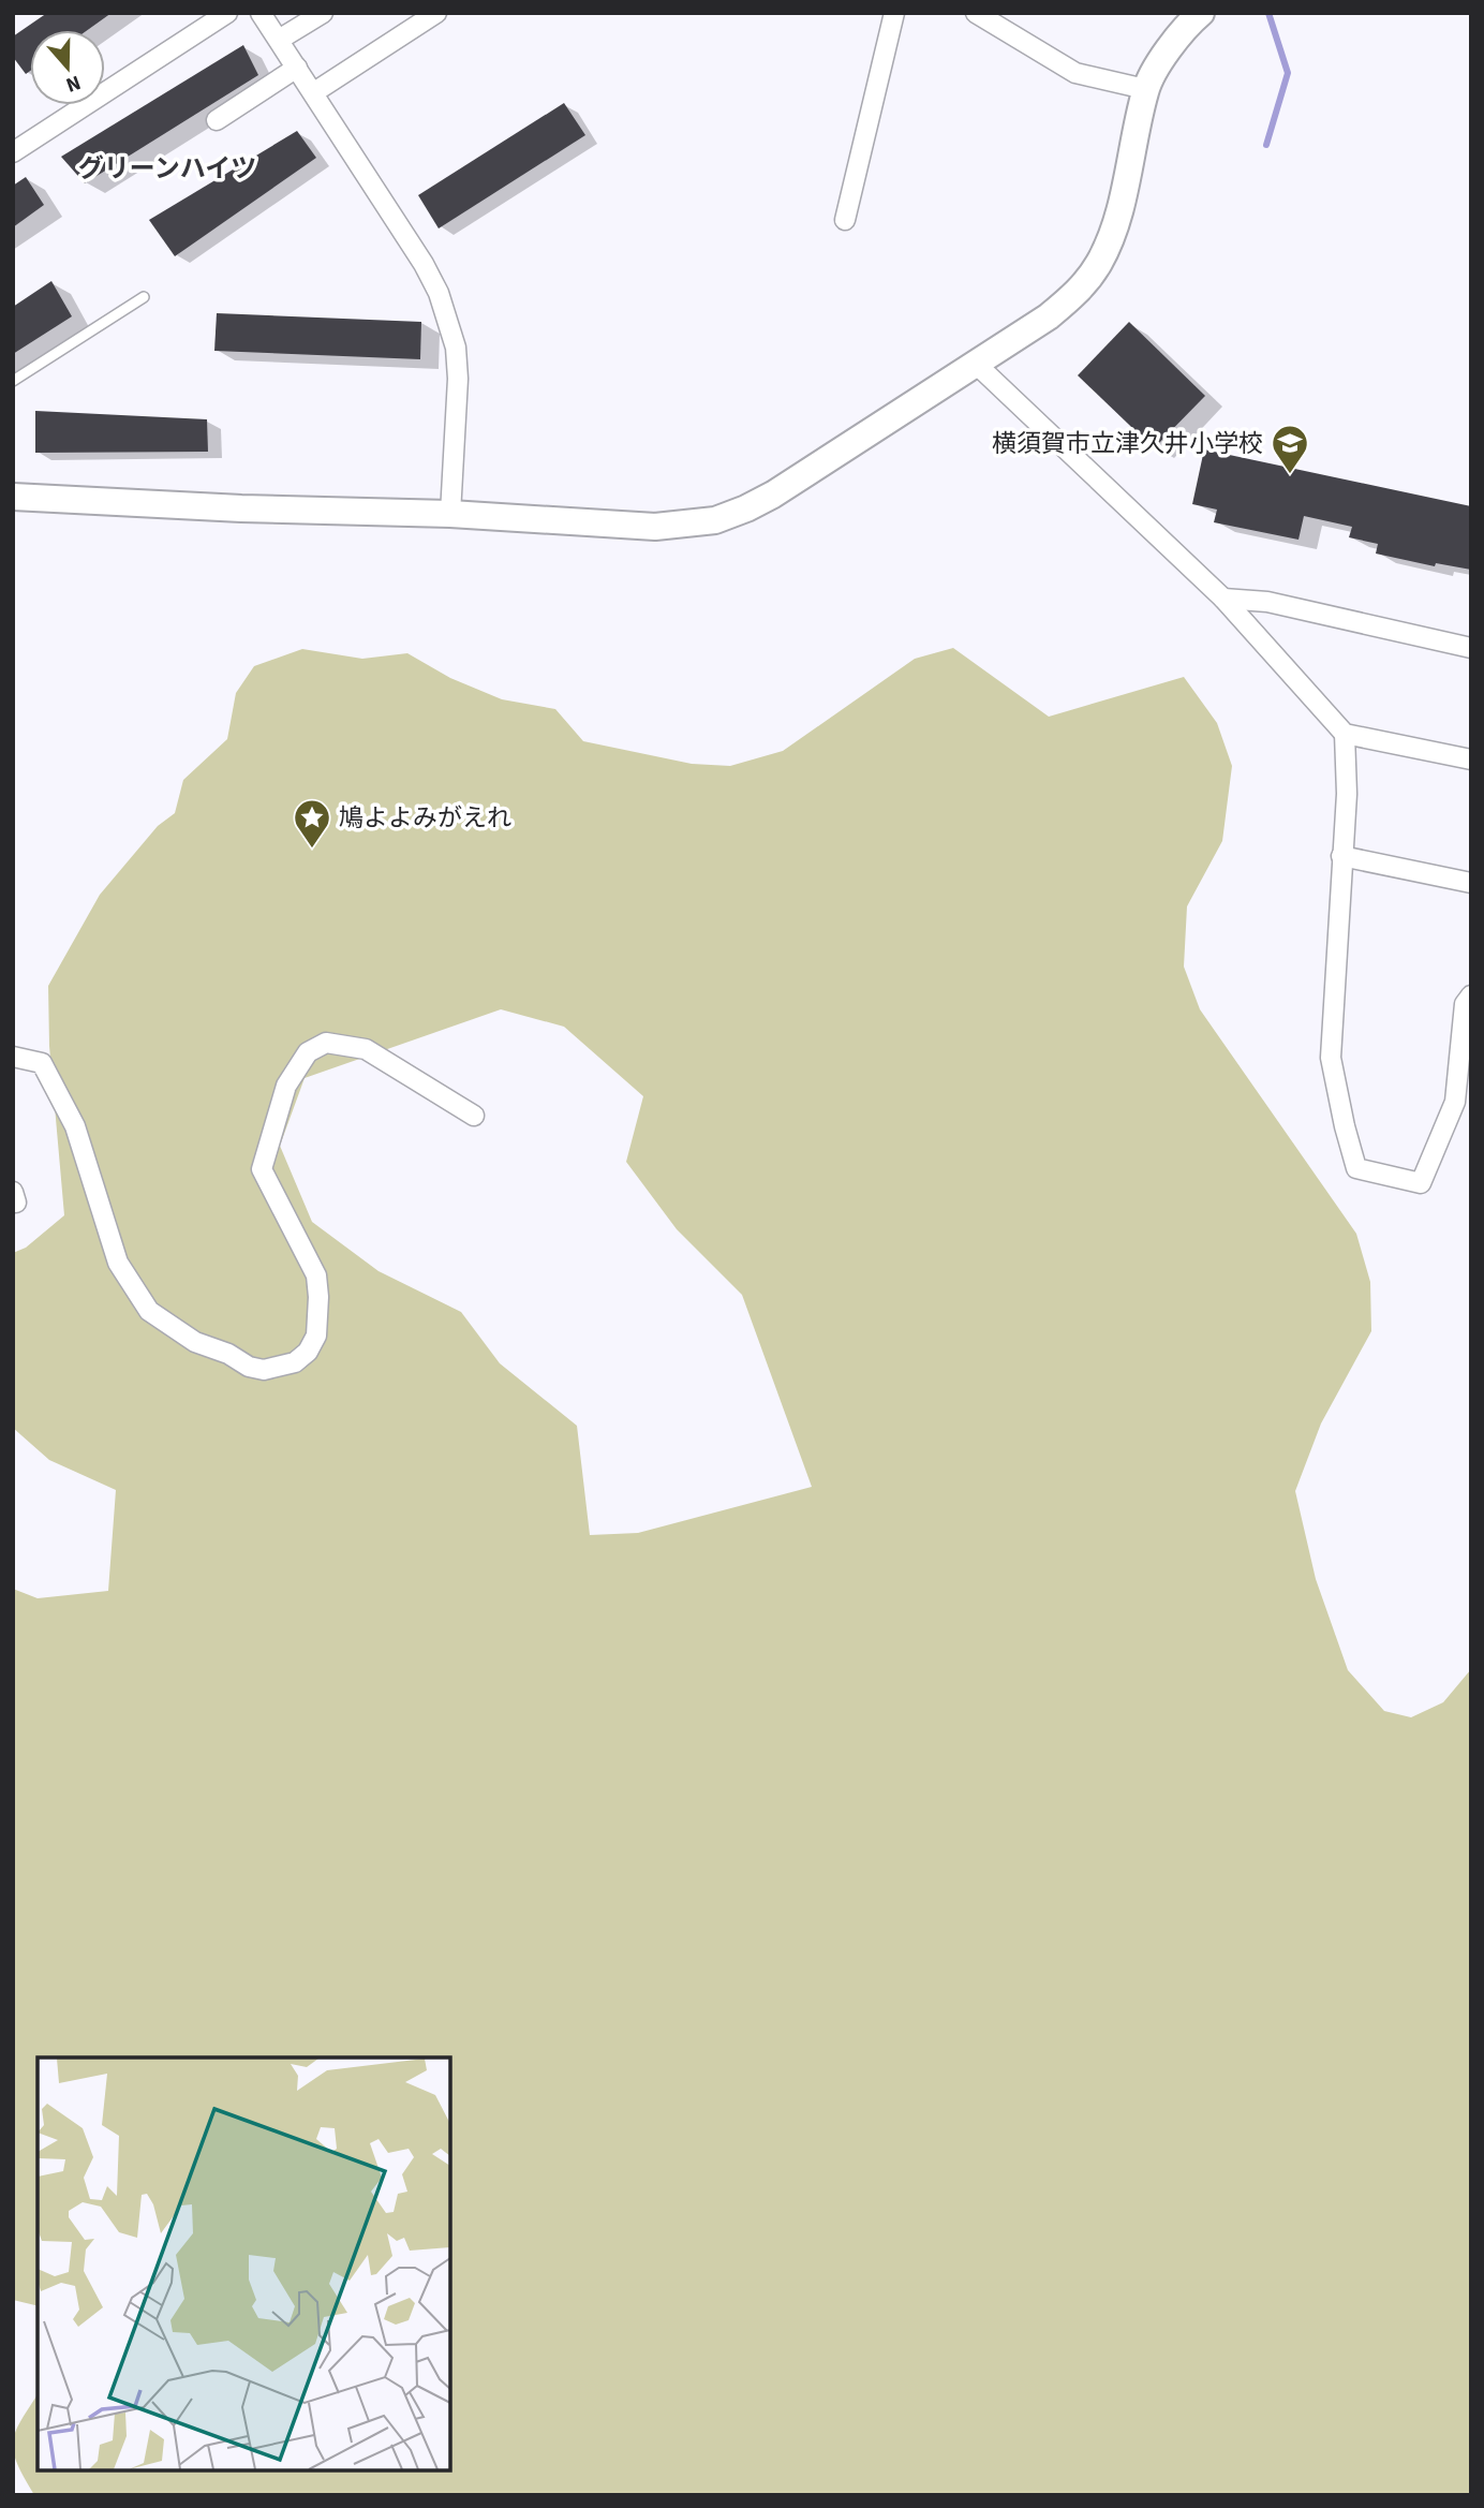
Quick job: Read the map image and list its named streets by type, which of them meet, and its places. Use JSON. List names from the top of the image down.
{
  "districts": ["グリーンハイツ"],
  "places": {
    "school or university": ["横須賀市立津久井小学校"],
    "place": ["鳩よよみがえれ"]
  },
  "north": "bottom"
}
